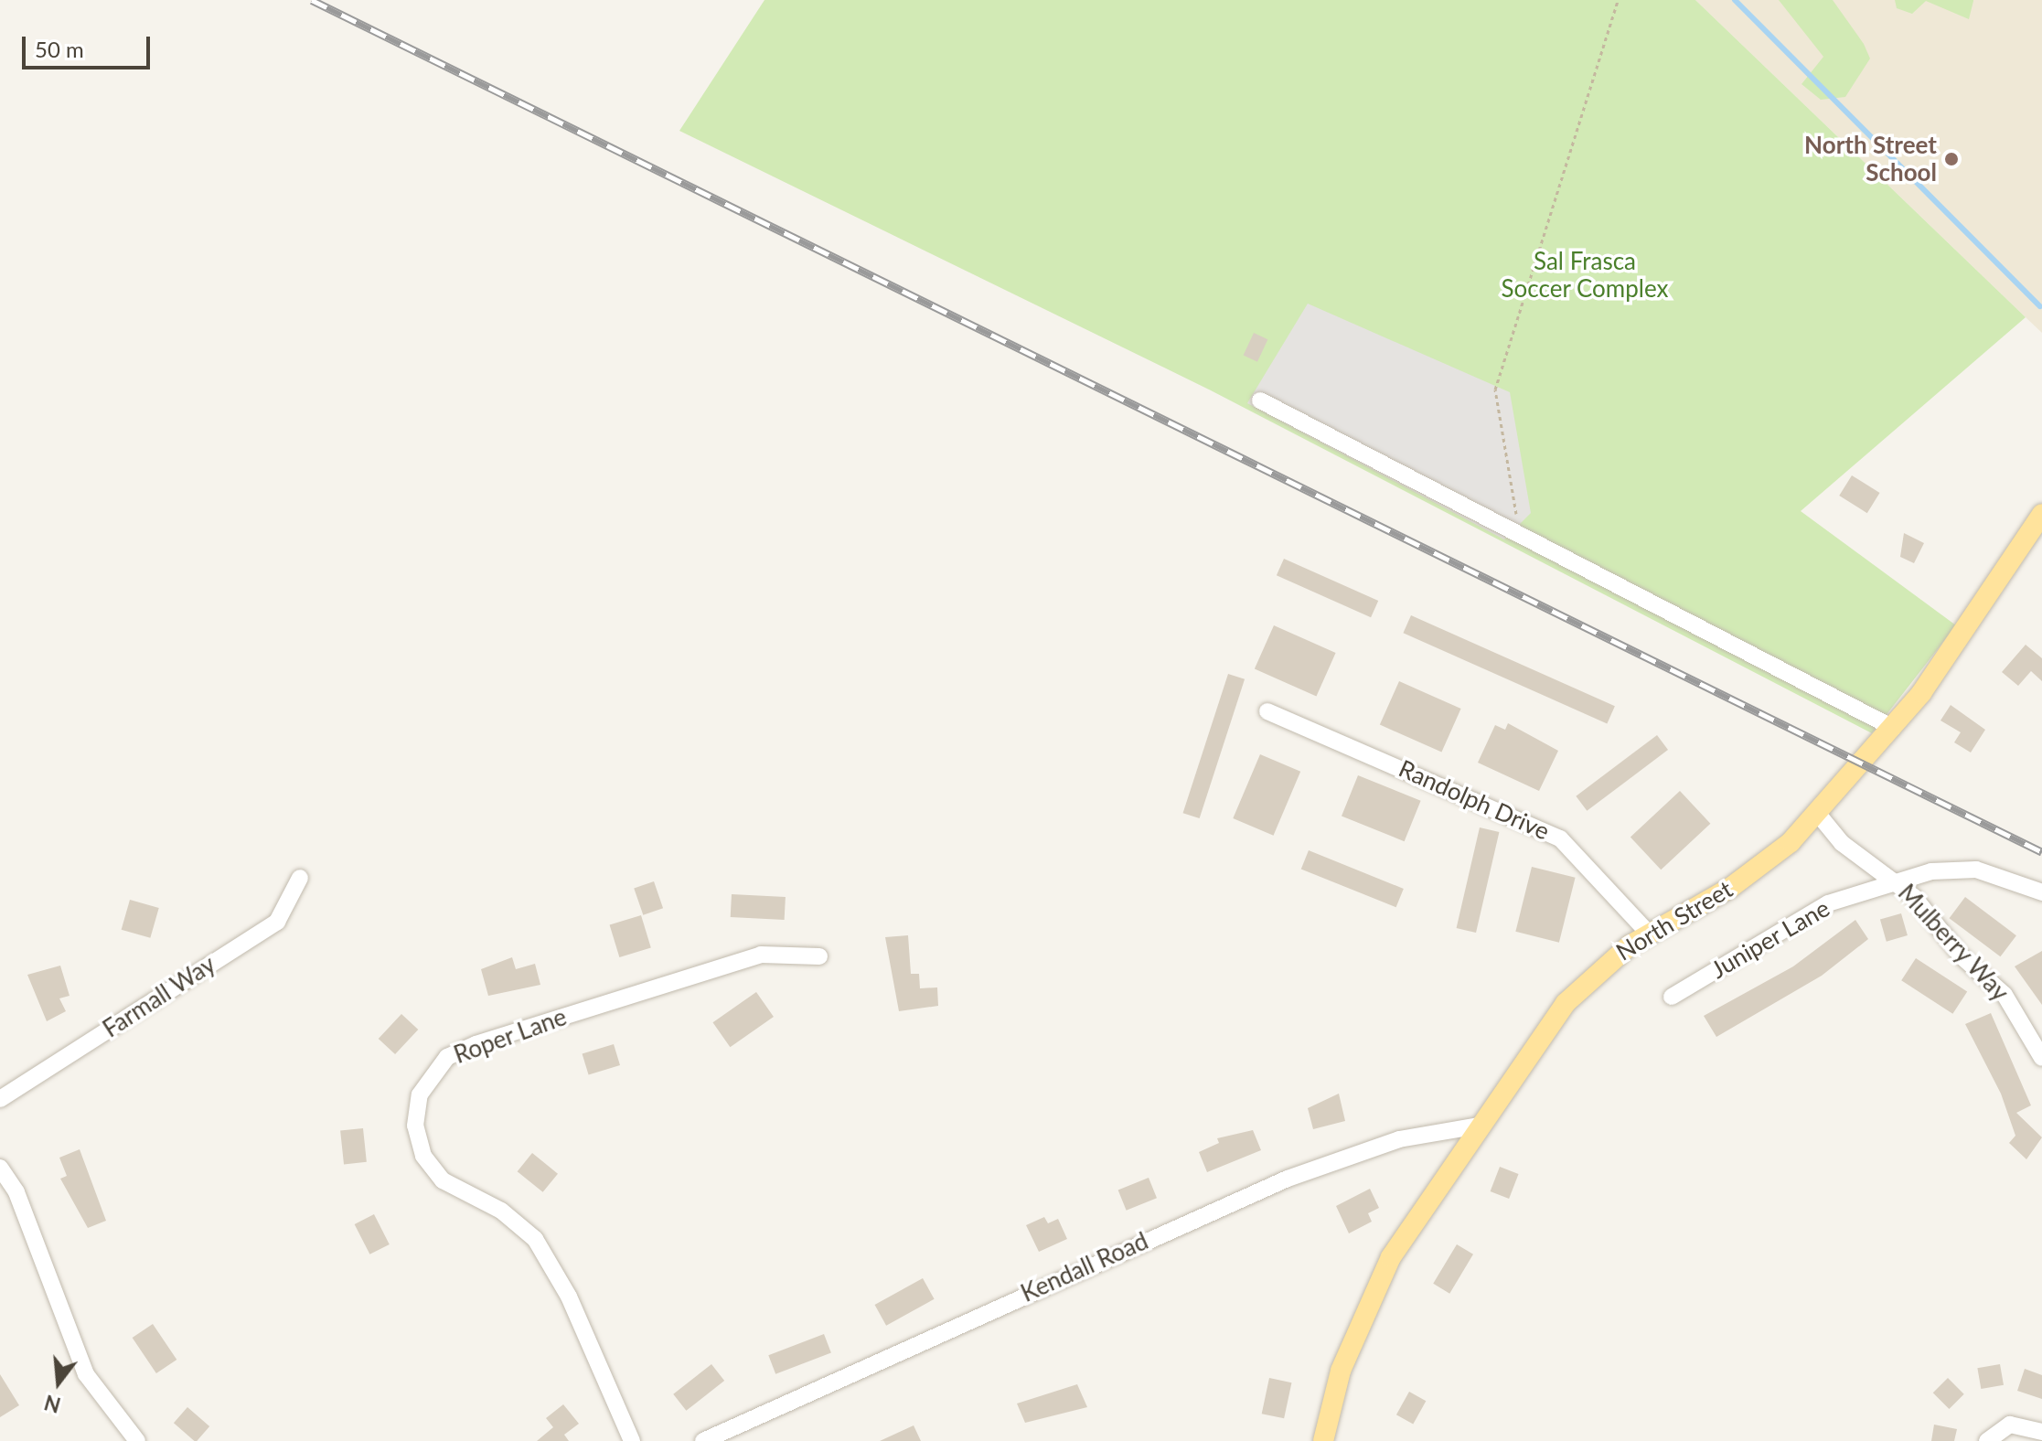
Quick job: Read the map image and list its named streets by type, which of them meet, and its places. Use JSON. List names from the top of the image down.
{
  "streets": {
    "main road": ["North Street"],
    "street": [
      "Randolph Drive",
      "Juniper Lane",
      "Mulberry Way",
      "Farmall Way",
      "Roper Lane",
      "Kendall Road"
    ]
  },
  "crossings": [
    ["Randolph Drive", "North Street"],
    ["North Street", "Mulberry Way"],
    ["North Street", "Kendall Road"],
    ["Juniper Lane", "Mulberry Way"]
  ],
  "parks": ["Sal Frasca Soccer Complex"],
  "places": ["North Street School"],
  "scale_bar": "50 m",
  "north": "bottom"
}
